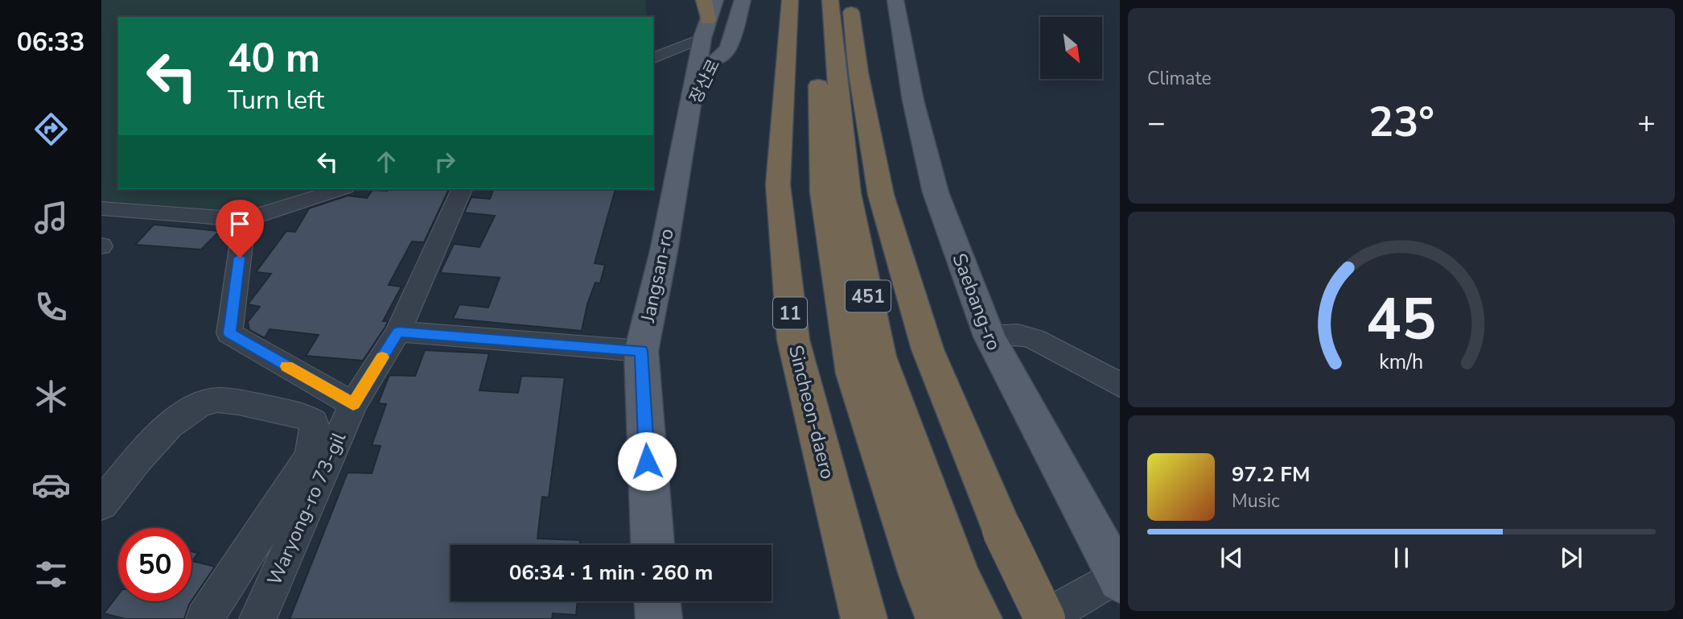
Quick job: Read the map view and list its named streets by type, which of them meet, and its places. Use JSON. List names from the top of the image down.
{
  "streets": {
    "highway": ["451", "11", "Sincheon-daero"],
    "main road": ["장산로", "Jangsan-ro", "Saebang-ro"],
    "street": ["Waryong-ro 73-gil"]
  },
  "crossings": [
    ["장산로", "Jangsan-ro"],
    ["451", "Sincheon-daero"]
  ],
  "north": "bottom right",
  "page": {
    "tabs": "06:33",
    "tile": "Climate",
    "turn": ["40 m", "Turn left"],
    "heat": ["−", "23°", "+"],
    "song": ["97.2 FM", "Music"],
    "limit": "50",
    "trip": "06:34 · 1 min · 260 m",
    "gauge": ["45", "km/h"]
  }
}
